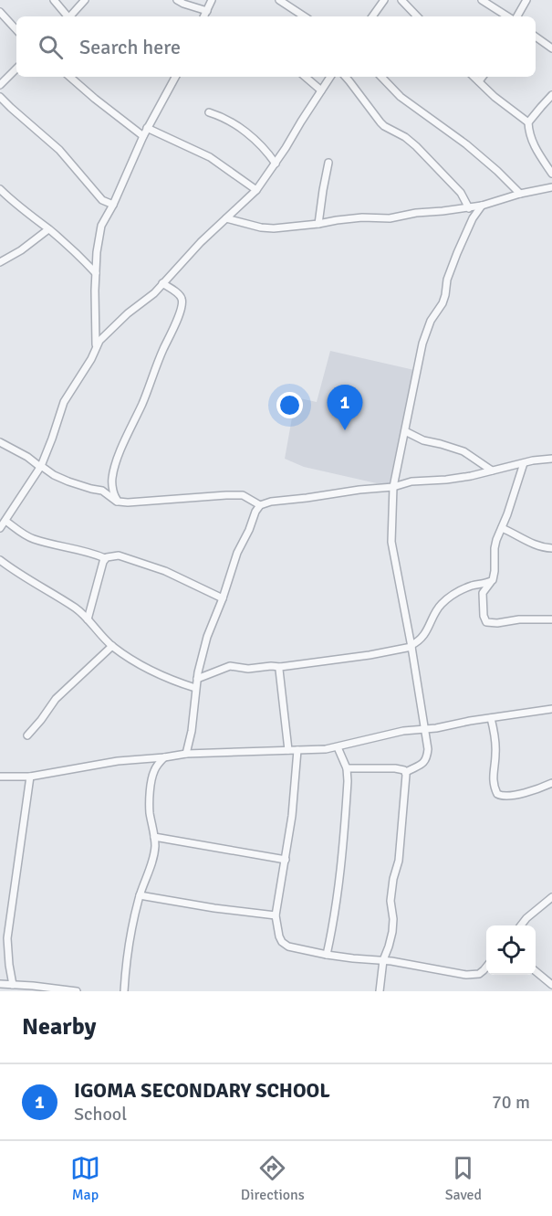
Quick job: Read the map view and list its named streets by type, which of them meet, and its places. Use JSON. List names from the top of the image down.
{
  "page": {
    "search": "Search here",
    "pins": "1",
    "heading": "Nearby",
    "list": [
      {
        "mark": "1",
        "name": "IGOMA SECONDARY SCHOOL",
        "note": "School",
        "value": "70 m"
      }
    ],
    "nav": ["Map", "Directions", "Saved"]
  }
}
